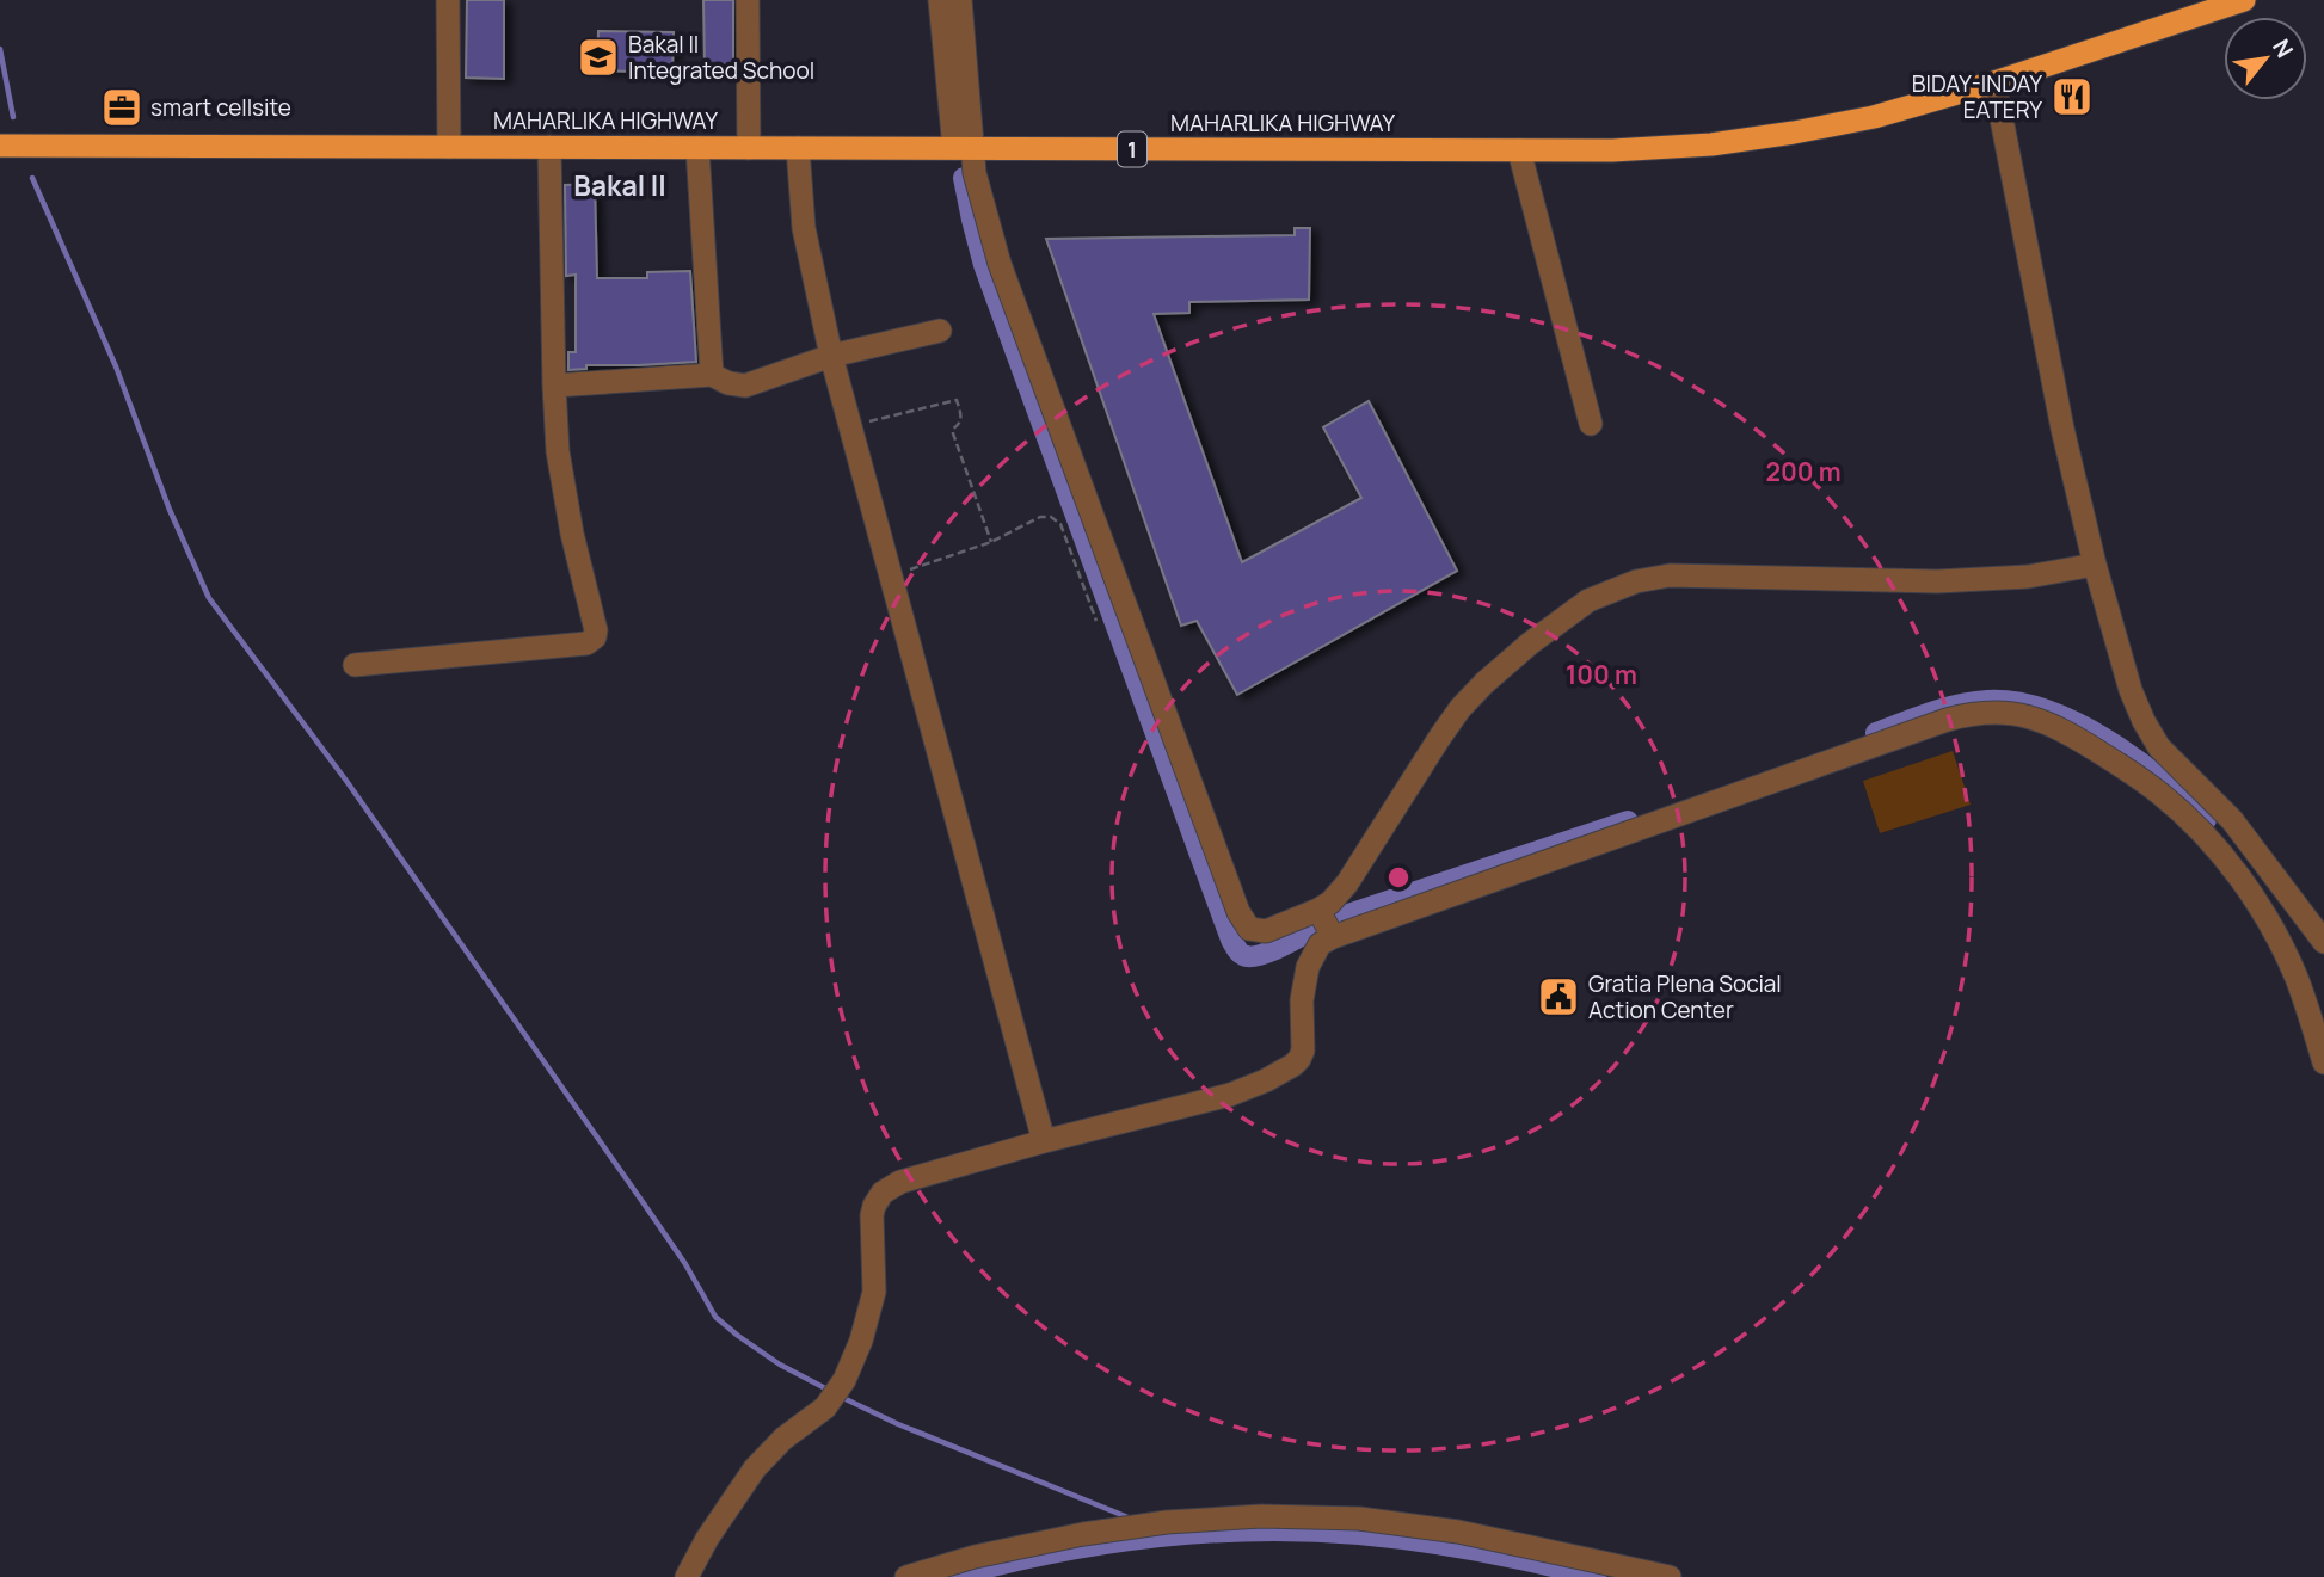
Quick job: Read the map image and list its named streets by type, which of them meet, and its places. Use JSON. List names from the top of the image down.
{
  "streets": {
    "highway": ["MAHARLIKA HIGHWAY", "1"]
  },
  "districts": ["Bakal II"],
  "places": {
    "school or university": ["Bakal II Integrated School"],
    "restaurant": ["BIDAY-INDAY EATERY"],
    "office": ["smart cellsite"],
    "public building": ["Gratia Plena Social Action Center"]
  },
  "north": "top right",
  "rings": ["200 m", "100 m"]
}
